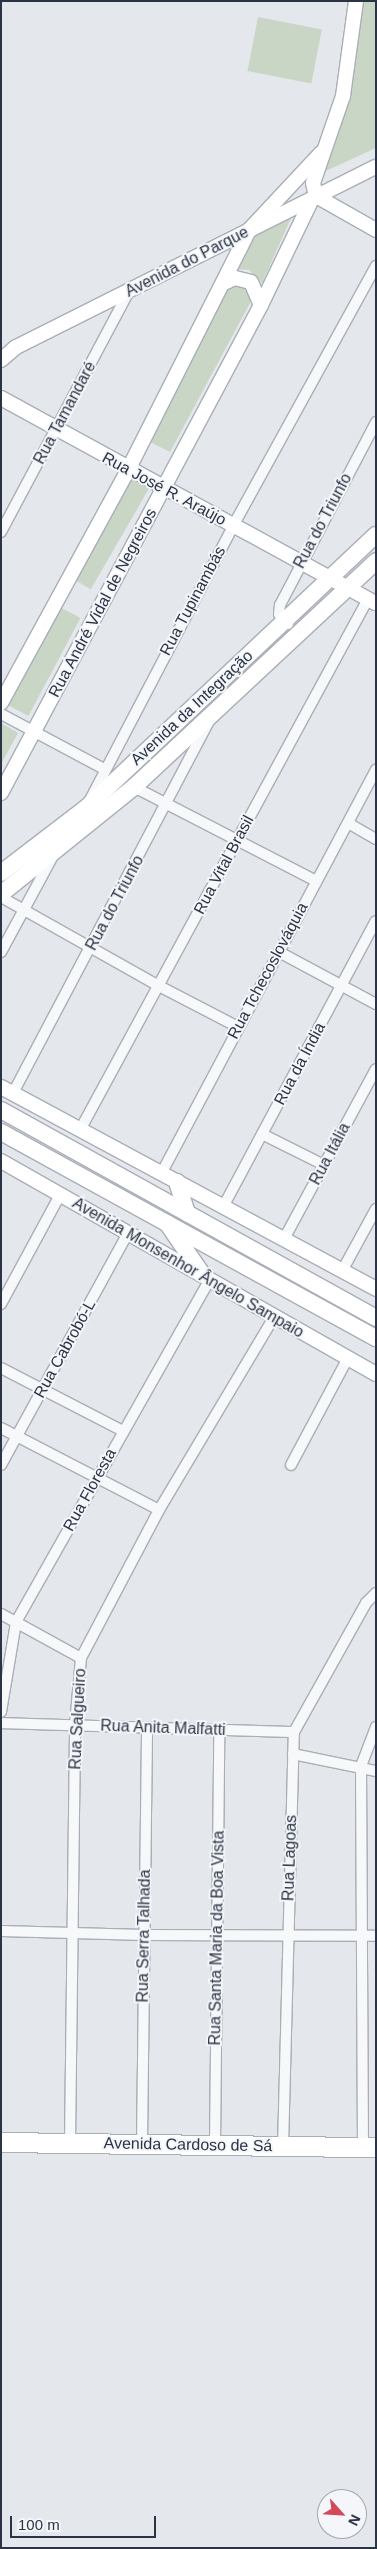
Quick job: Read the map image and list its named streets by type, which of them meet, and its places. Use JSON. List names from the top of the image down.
{
  "streets": {
    "highway": ["Avenida Cardoso de Sá"],
    "main road": ["Avenida da Integração", "Avenida Monsenhor Ângelo Sampaio"],
    "street": [
      "Avenida do Parque",
      "Rua Tamandaré",
      "Rua José R. Araújo",
      "Rua do Triunfo",
      "Rua Tupinambás",
      "Rua André Vidal de Negreiros",
      "Rua Vital Brasil",
      "Rua Tchecoslováquia",
      "Rua da Índia",
      "Rua Itália",
      "Rua Cabrobó-L",
      "Rua Floresta",
      "Rua Salgueiro",
      "Rua Anita Malfatti",
      "Rua Lagoas",
      "Rua Serra Talhada",
      "Rua Santa Maria da Boa Vista"
    ]
  },
  "crossings": [
    ["Avenida do Parque", "Rua Tamandaré"],
    ["Avenida do Parque", "Rua André Vidal de Negreiros"],
    ["Rua Tamandaré", "Rua José R. Araújo"],
    ["Rua José R. Araújo", "Rua do Triunfo"],
    ["Rua José R. Araújo", "Rua Tupinambás"],
    ["Rua José R. Araújo", "Rua André Vidal de Negreiros"],
    ["Rua José R. Araújo", "Avenida da Integração"],
    ["Rua José R. Araújo", "Rua Vital Brasil"],
    ["Rua do Triunfo", "Avenida da Integração"],
    ["Rua Tupinambás", "Avenida da Integração"],
    ["Avenida Monsenhor Ângelo Sampaio", "Rua Cabrobó-L"],
    ["Avenida Monsenhor Ângelo Sampaio", "Rua Floresta"],
    ["Avenida Monsenhor Ângelo Sampaio", "Rua Salgueiro"],
    ["Rua Salgueiro", "Rua Anita Malfatti"],
    ["Rua Salgueiro", "Avenida Cardoso de Sá"],
    ["Rua Anita Malfatti", "Rua Lagoas"],
    ["Rua Anita Malfatti", "Rua Serra Talhada"],
    ["Rua Anita Malfatti", "Rua Santa Maria da Boa Vista"],
    ["Rua Lagoas", "Avenida Cardoso de Sá"],
    ["Rua Serra Talhada", "Avenida Cardoso de Sá"],
    ["Rua Santa Maria da Boa Vista", "Avenida Cardoso de Sá"]
  ],
  "scale_bar": "100 m",
  "north": "bottom right"
}
